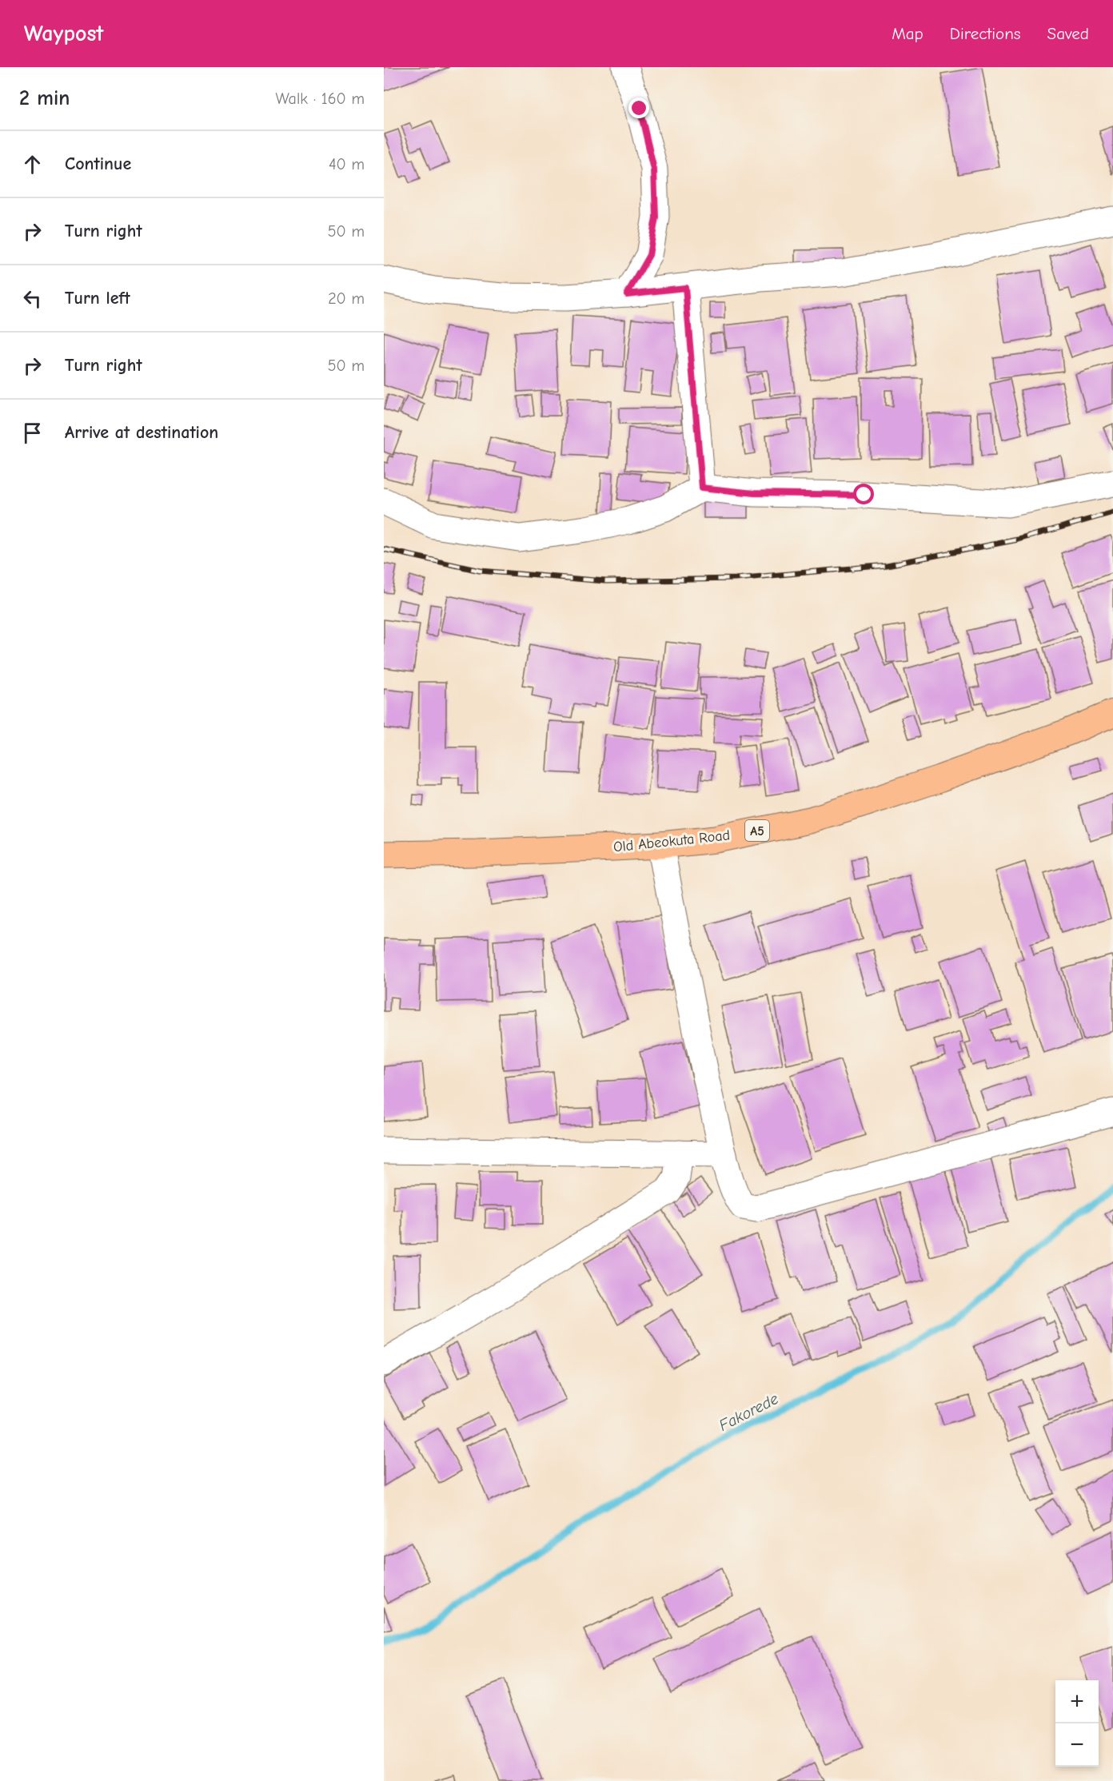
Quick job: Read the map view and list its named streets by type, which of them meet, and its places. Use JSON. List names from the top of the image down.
{
  "streets": {
    "highway": ["A5", "Old Abeokuta Road"]
  },
  "water": ["Fakorede"],
  "page": {
    "header": "Waypost",
    "nav": ["Map", "Directions", "Saved"],
    "heading": ["2 min", "Walk · 160 m"],
    "list": [
      ["Continue", "40 m"],
      ["Turn right", "50 m"],
      ["Turn left", "20 m"],
      ["Turn right", "50 m"],
      "Arrive at destination"
    ],
    "map_buttons": ["+", "−"]
  }
}
